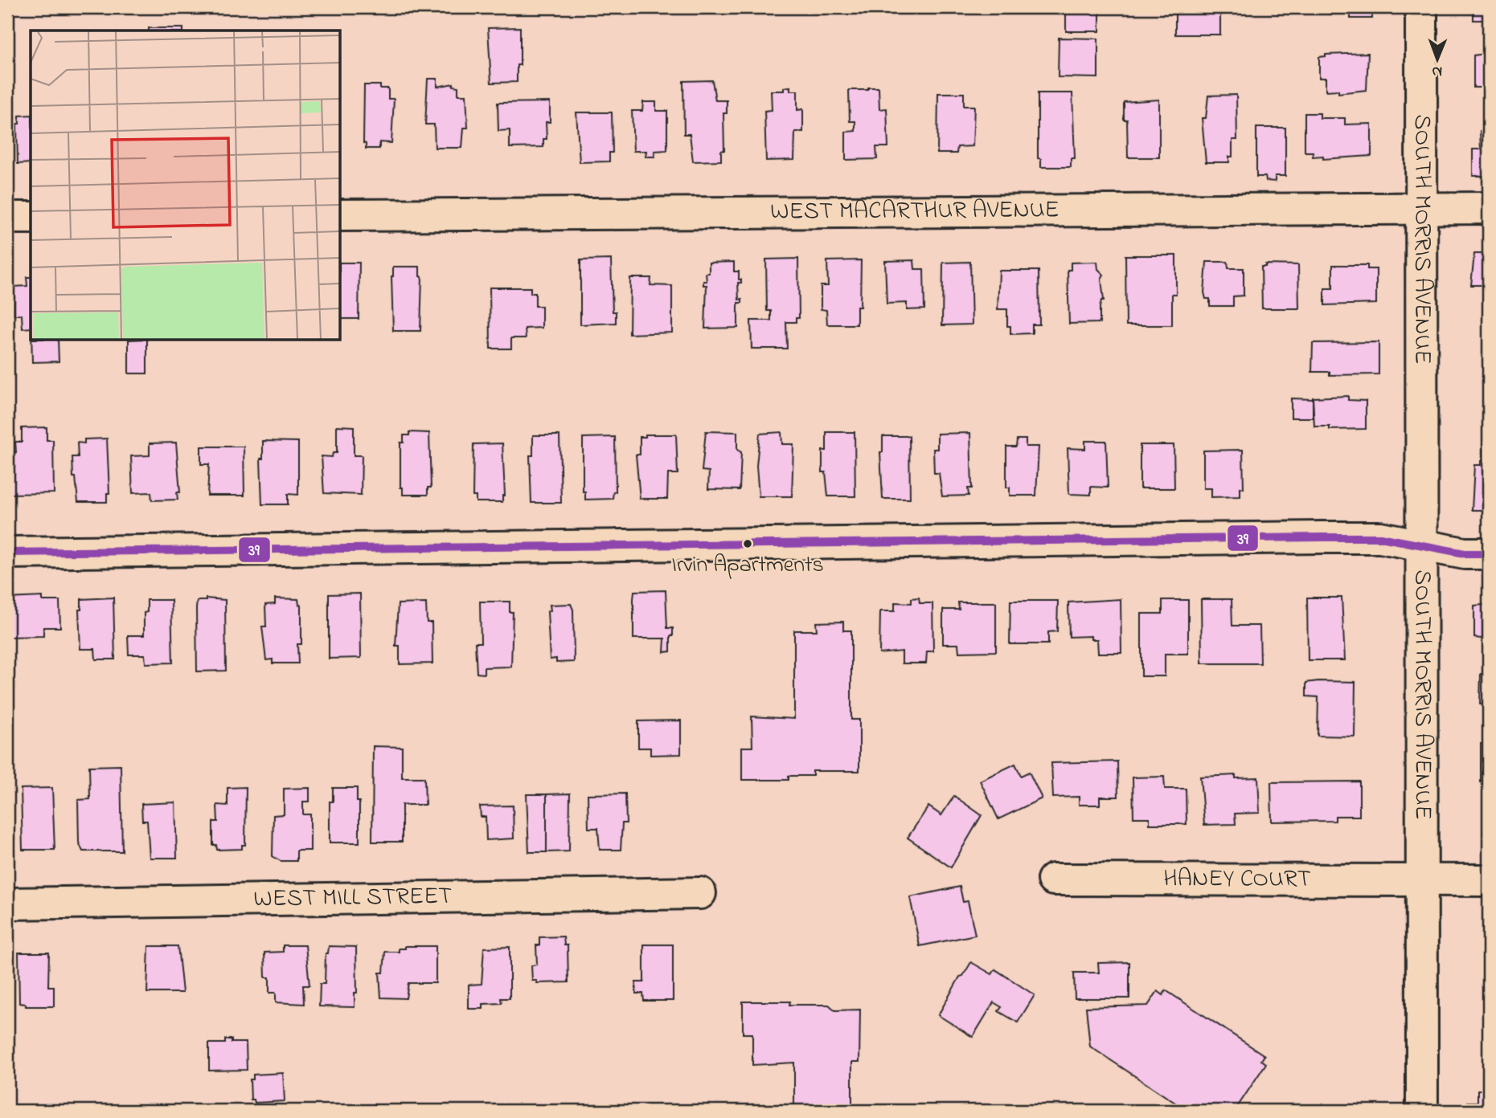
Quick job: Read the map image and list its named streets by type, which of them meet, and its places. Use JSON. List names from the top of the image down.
{
  "streets": {
    "main road": [
      "WEST MACARTHUR AVENUE",
      "SOUTH MORRIS AVENUE",
      "HANEY COURT",
      "WEST MILL STREET"
    ]
  },
  "crossings": [
    ["WEST MACARTHUR AVENUE", "SOUTH MORRIS AVENUE"],
    ["SOUTH MORRIS AVENUE", "HANEY COURT"]
  ],
  "places": ["Irvin Apartments"],
  "lines": ["transit line 39"],
  "north": "bottom"
}
